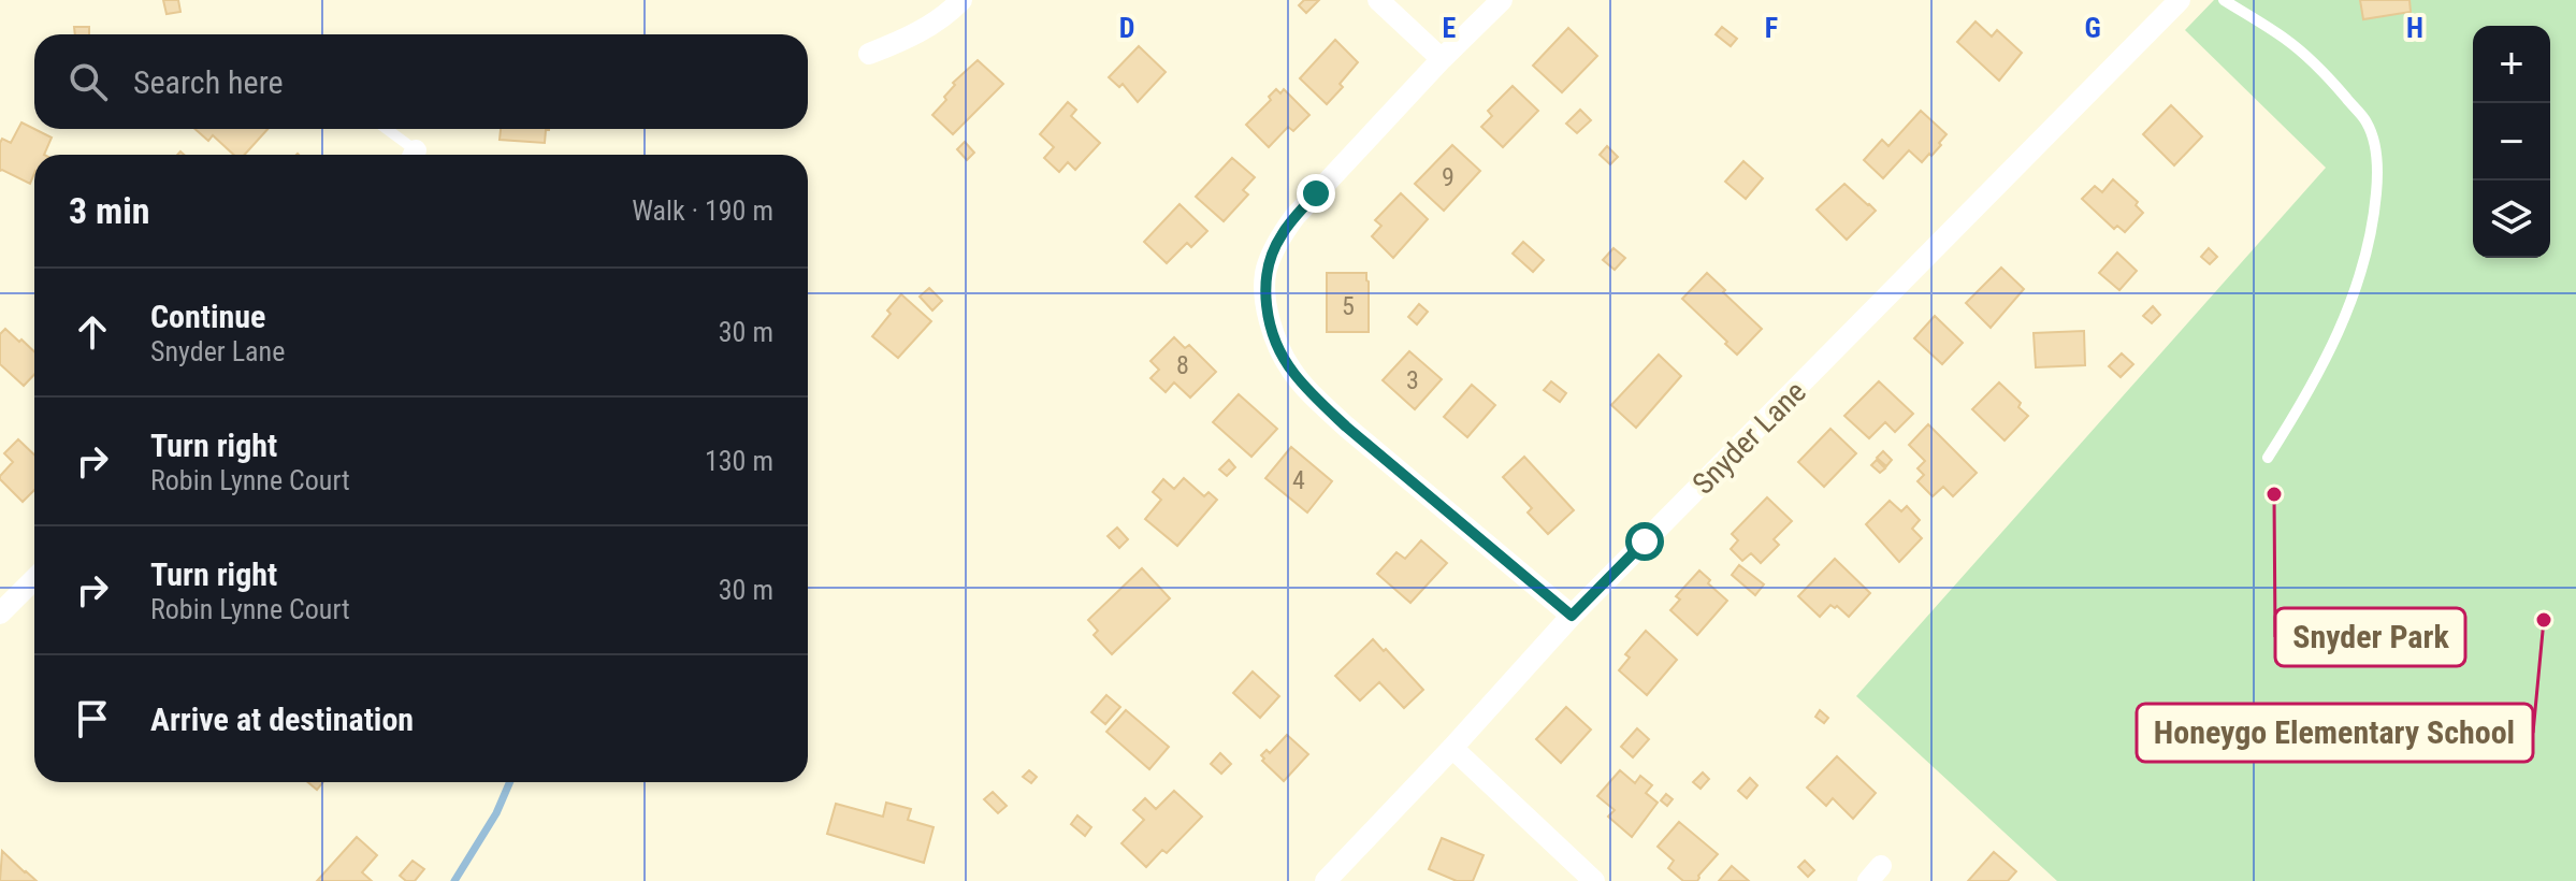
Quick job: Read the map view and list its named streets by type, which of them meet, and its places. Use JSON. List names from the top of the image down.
{
  "streets": {
    "street": ["Snyder Lane"]
  },
  "places": ["Snyder Park", "Honeygo Elementary School"],
  "house_numbers": [
    "9",
    "5",
    "8",
    "3",
    "4"
  ],
  "page": {
    "map_buttons": ["+", "−"],
    "search": "Search here",
    "heading": ["3 min", "Walk · 190 m"],
    "list": [
      ["Continue", "Snyder Lane", "30 m"],
      ["Turn right", "Robin Lynne Court", "130 m"],
      ["Turn right", "Robin Lynne Court", "30 m"],
      "Arrive at destination"
    ]
  },
  "grid": {
    "columns": [
      "D",
      "E",
      "F",
      "G",
      "H"
    ]
  }
}
